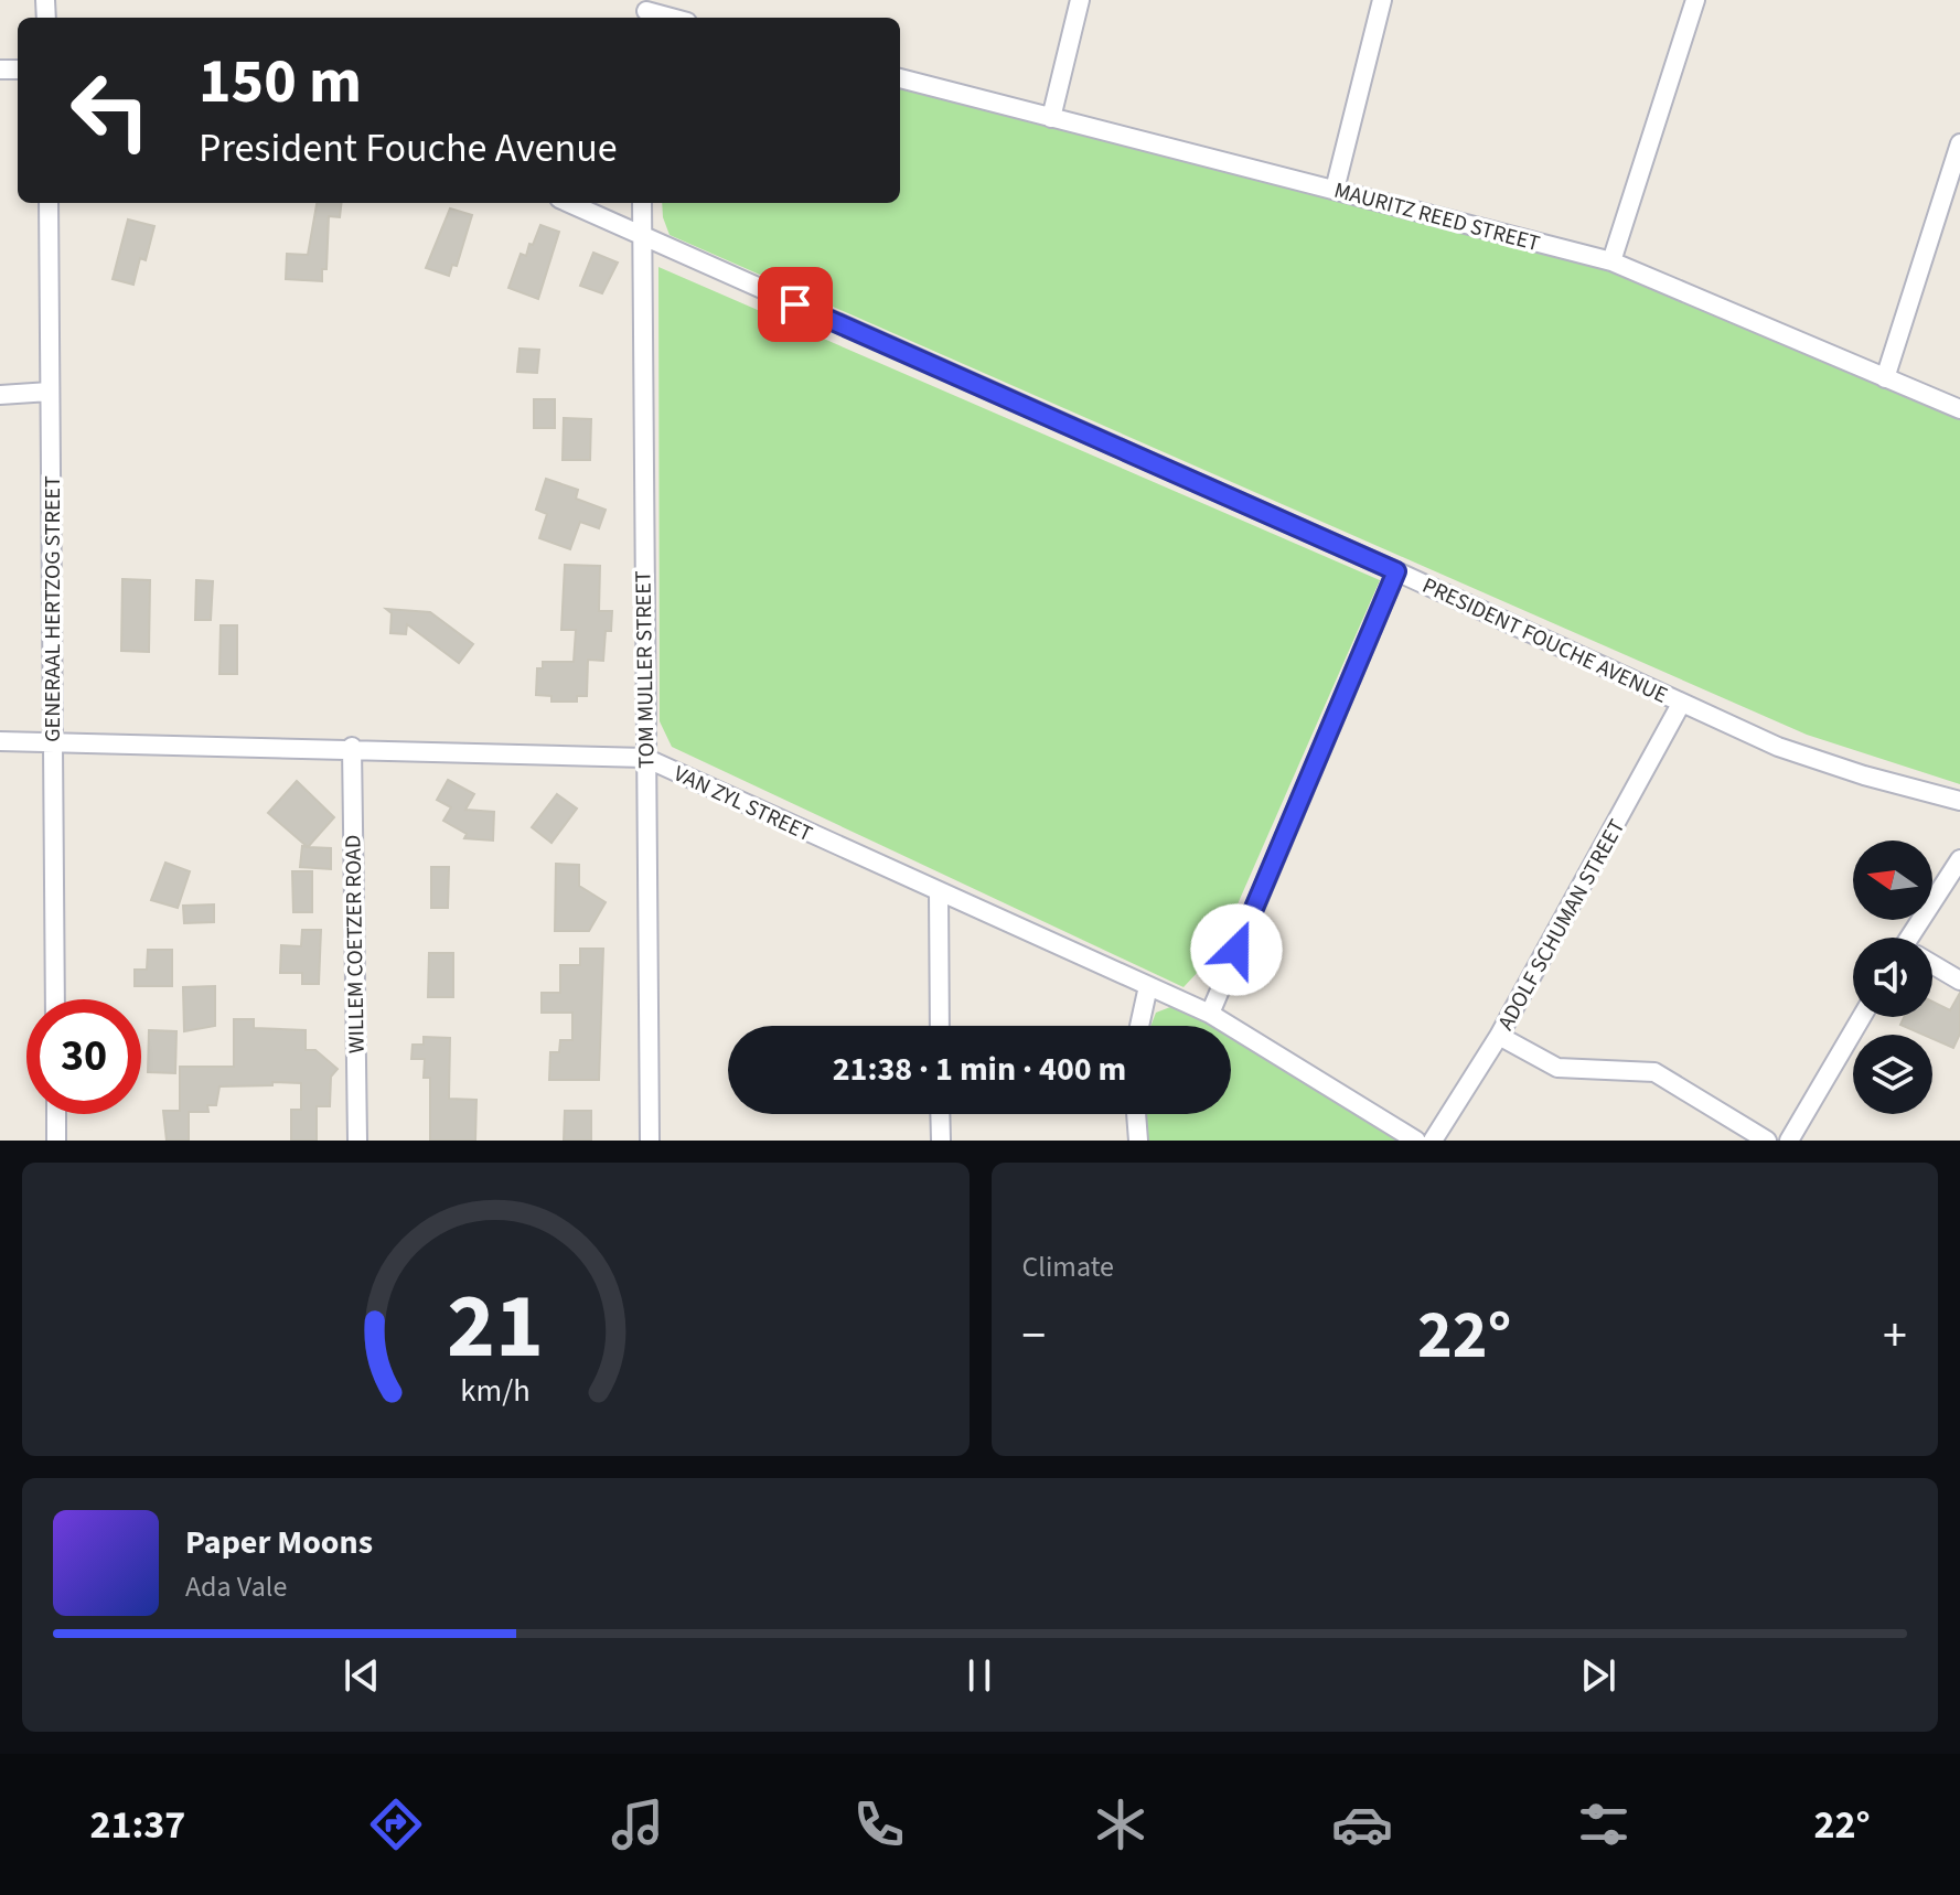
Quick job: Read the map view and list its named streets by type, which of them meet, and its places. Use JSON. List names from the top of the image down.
{
  "streets": {
    "street": [
      "MAURITZ REED STREET",
      "GENERAAL HERTZOG STREET",
      "PRESIDENT FOUCHE AVENUE",
      "TOM MULLER STREET",
      "VAN ZYL STREET",
      "ADOLF SCHUMAN STREET",
      "WILLEM COETZER ROAD"
    ]
  },
  "crossings": [
    ["GENERAAL HERTZOG STREET", "VAN ZYL STREET"],
    ["PRESIDENT FOUCHE AVENUE", "TOM MULLER STREET"],
    ["PRESIDENT FOUCHE AVENUE", "ADOLF SCHUMAN STREET"],
    ["TOM MULLER STREET", "VAN ZYL STREET"],
    ["VAN ZYL STREET", "WILLEM COETZER ROAD"]
  ],
  "north": "left",
  "page": {
    "turn": ["150 m", "President Fouche Avenue"],
    "limit": "30",
    "trip": "21:38 · 1 min · 400 m",
    "tile": "Climate",
    "heat": ["−", "22°", "+"],
    "song": ["Paper Moons", "Ada Vale"],
    "tabs": ["21:37", "22°"],
    "gauge": ["21", "km/h"]
  }
}
